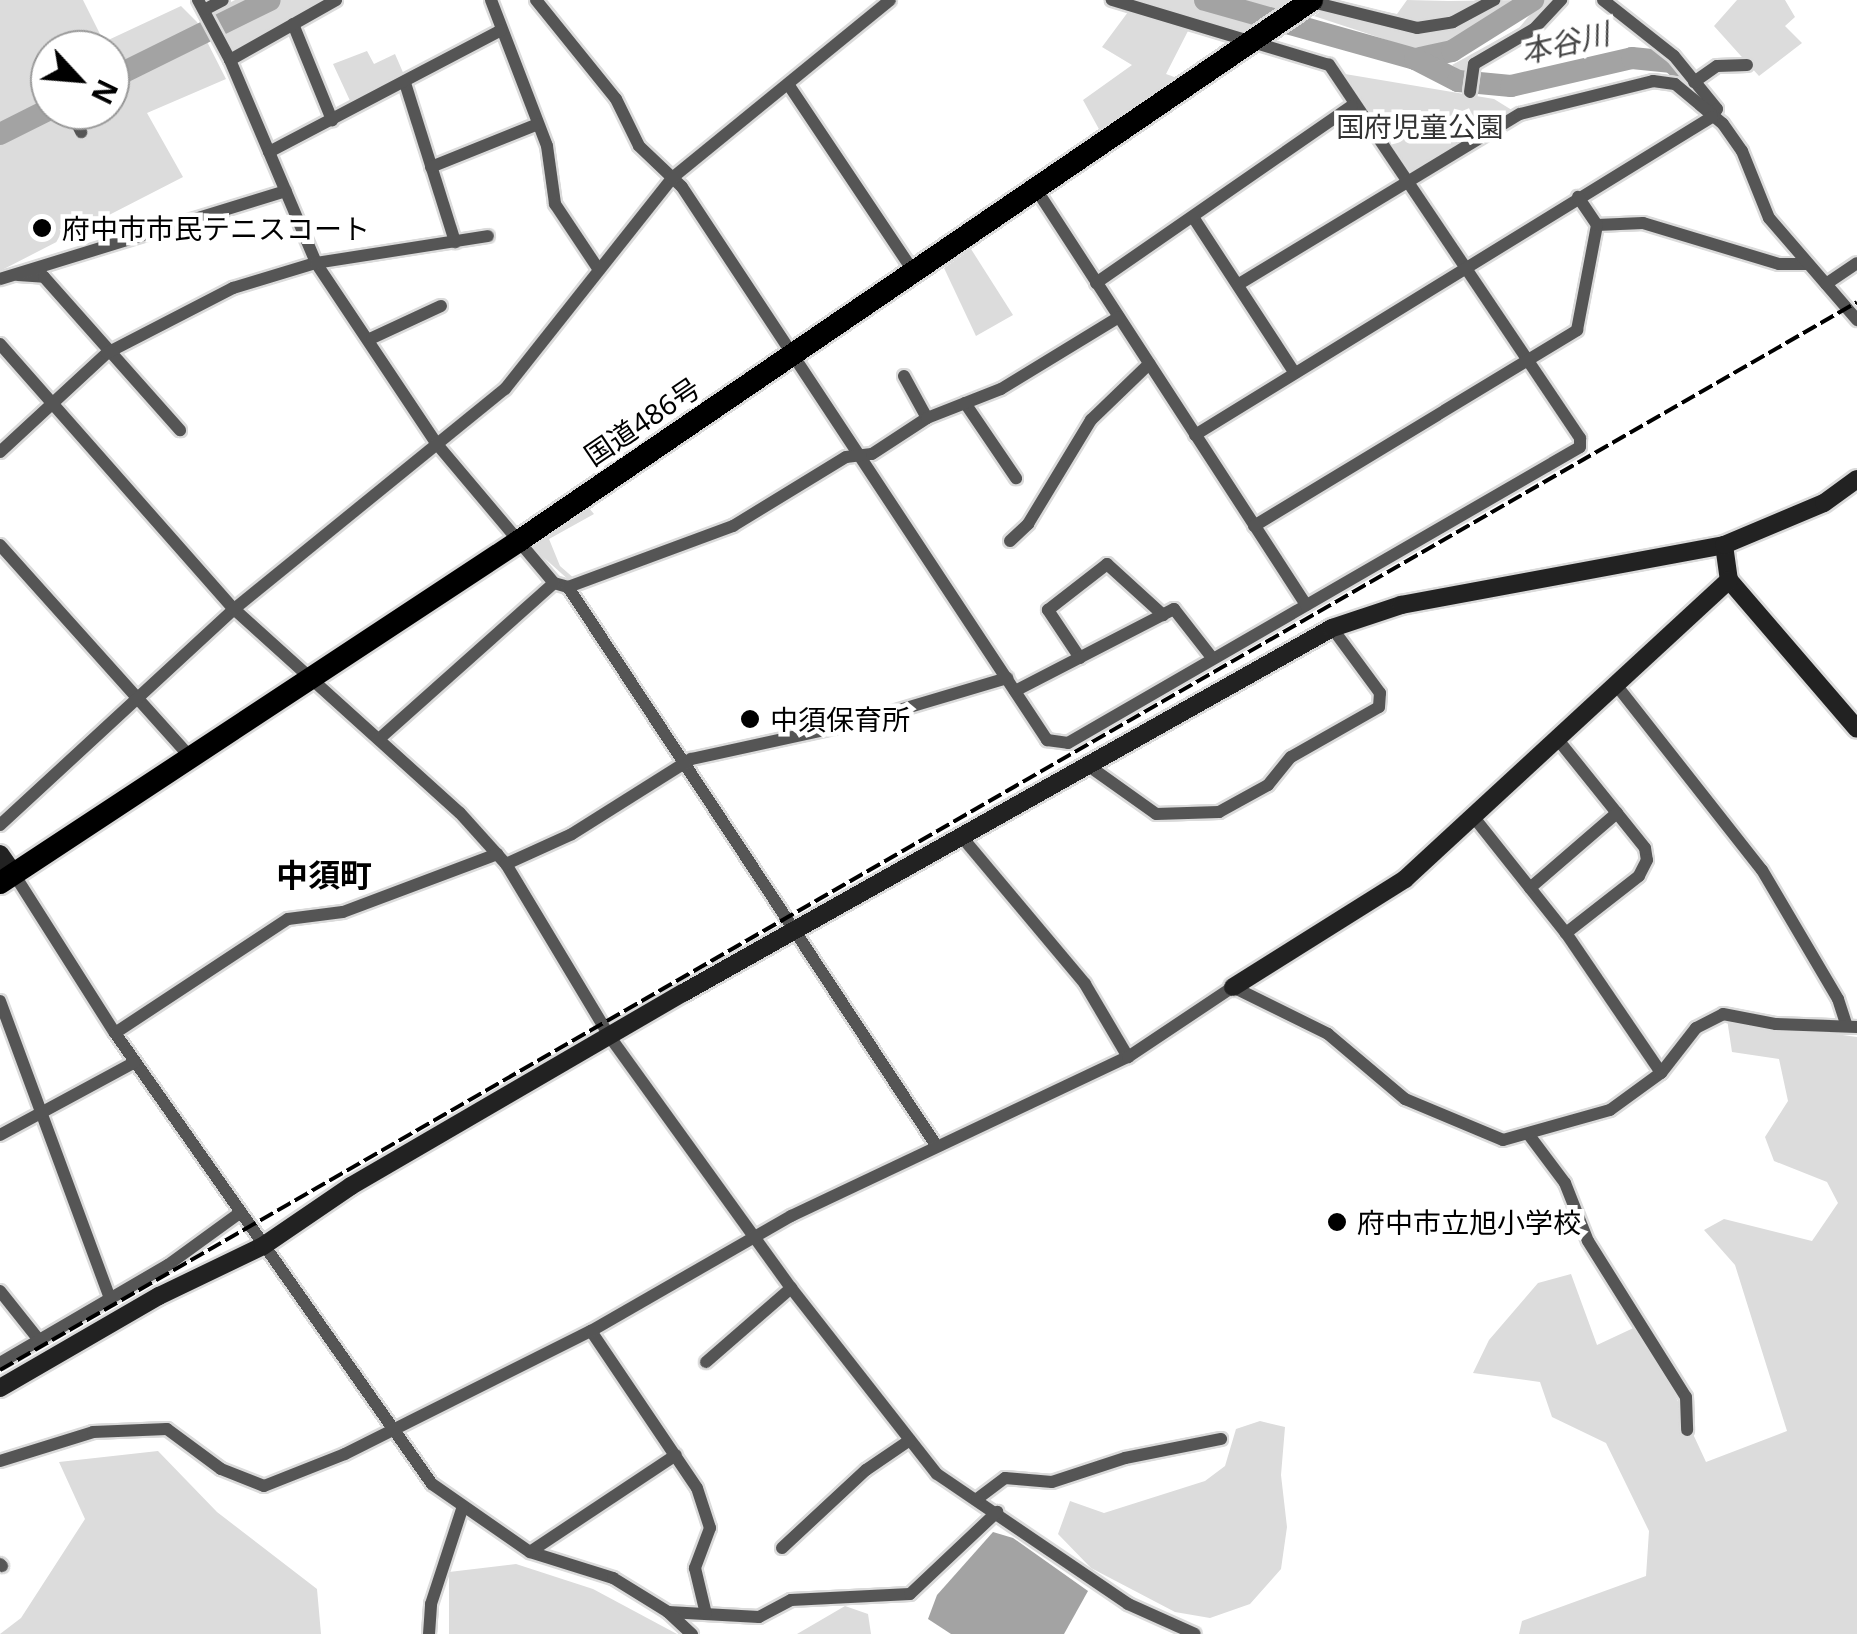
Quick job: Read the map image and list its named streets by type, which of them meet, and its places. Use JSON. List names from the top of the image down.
{
  "streets": {
    "highway": ["国道486号"]
  },
  "districts": ["中須町"],
  "water": ["本谷川"],
  "parks": ["国府児童公園"],
  "places": ["府中市市民テニスコート", "中須保育所", "府中市立旭小学校"],
  "north": "bottom right"
}
